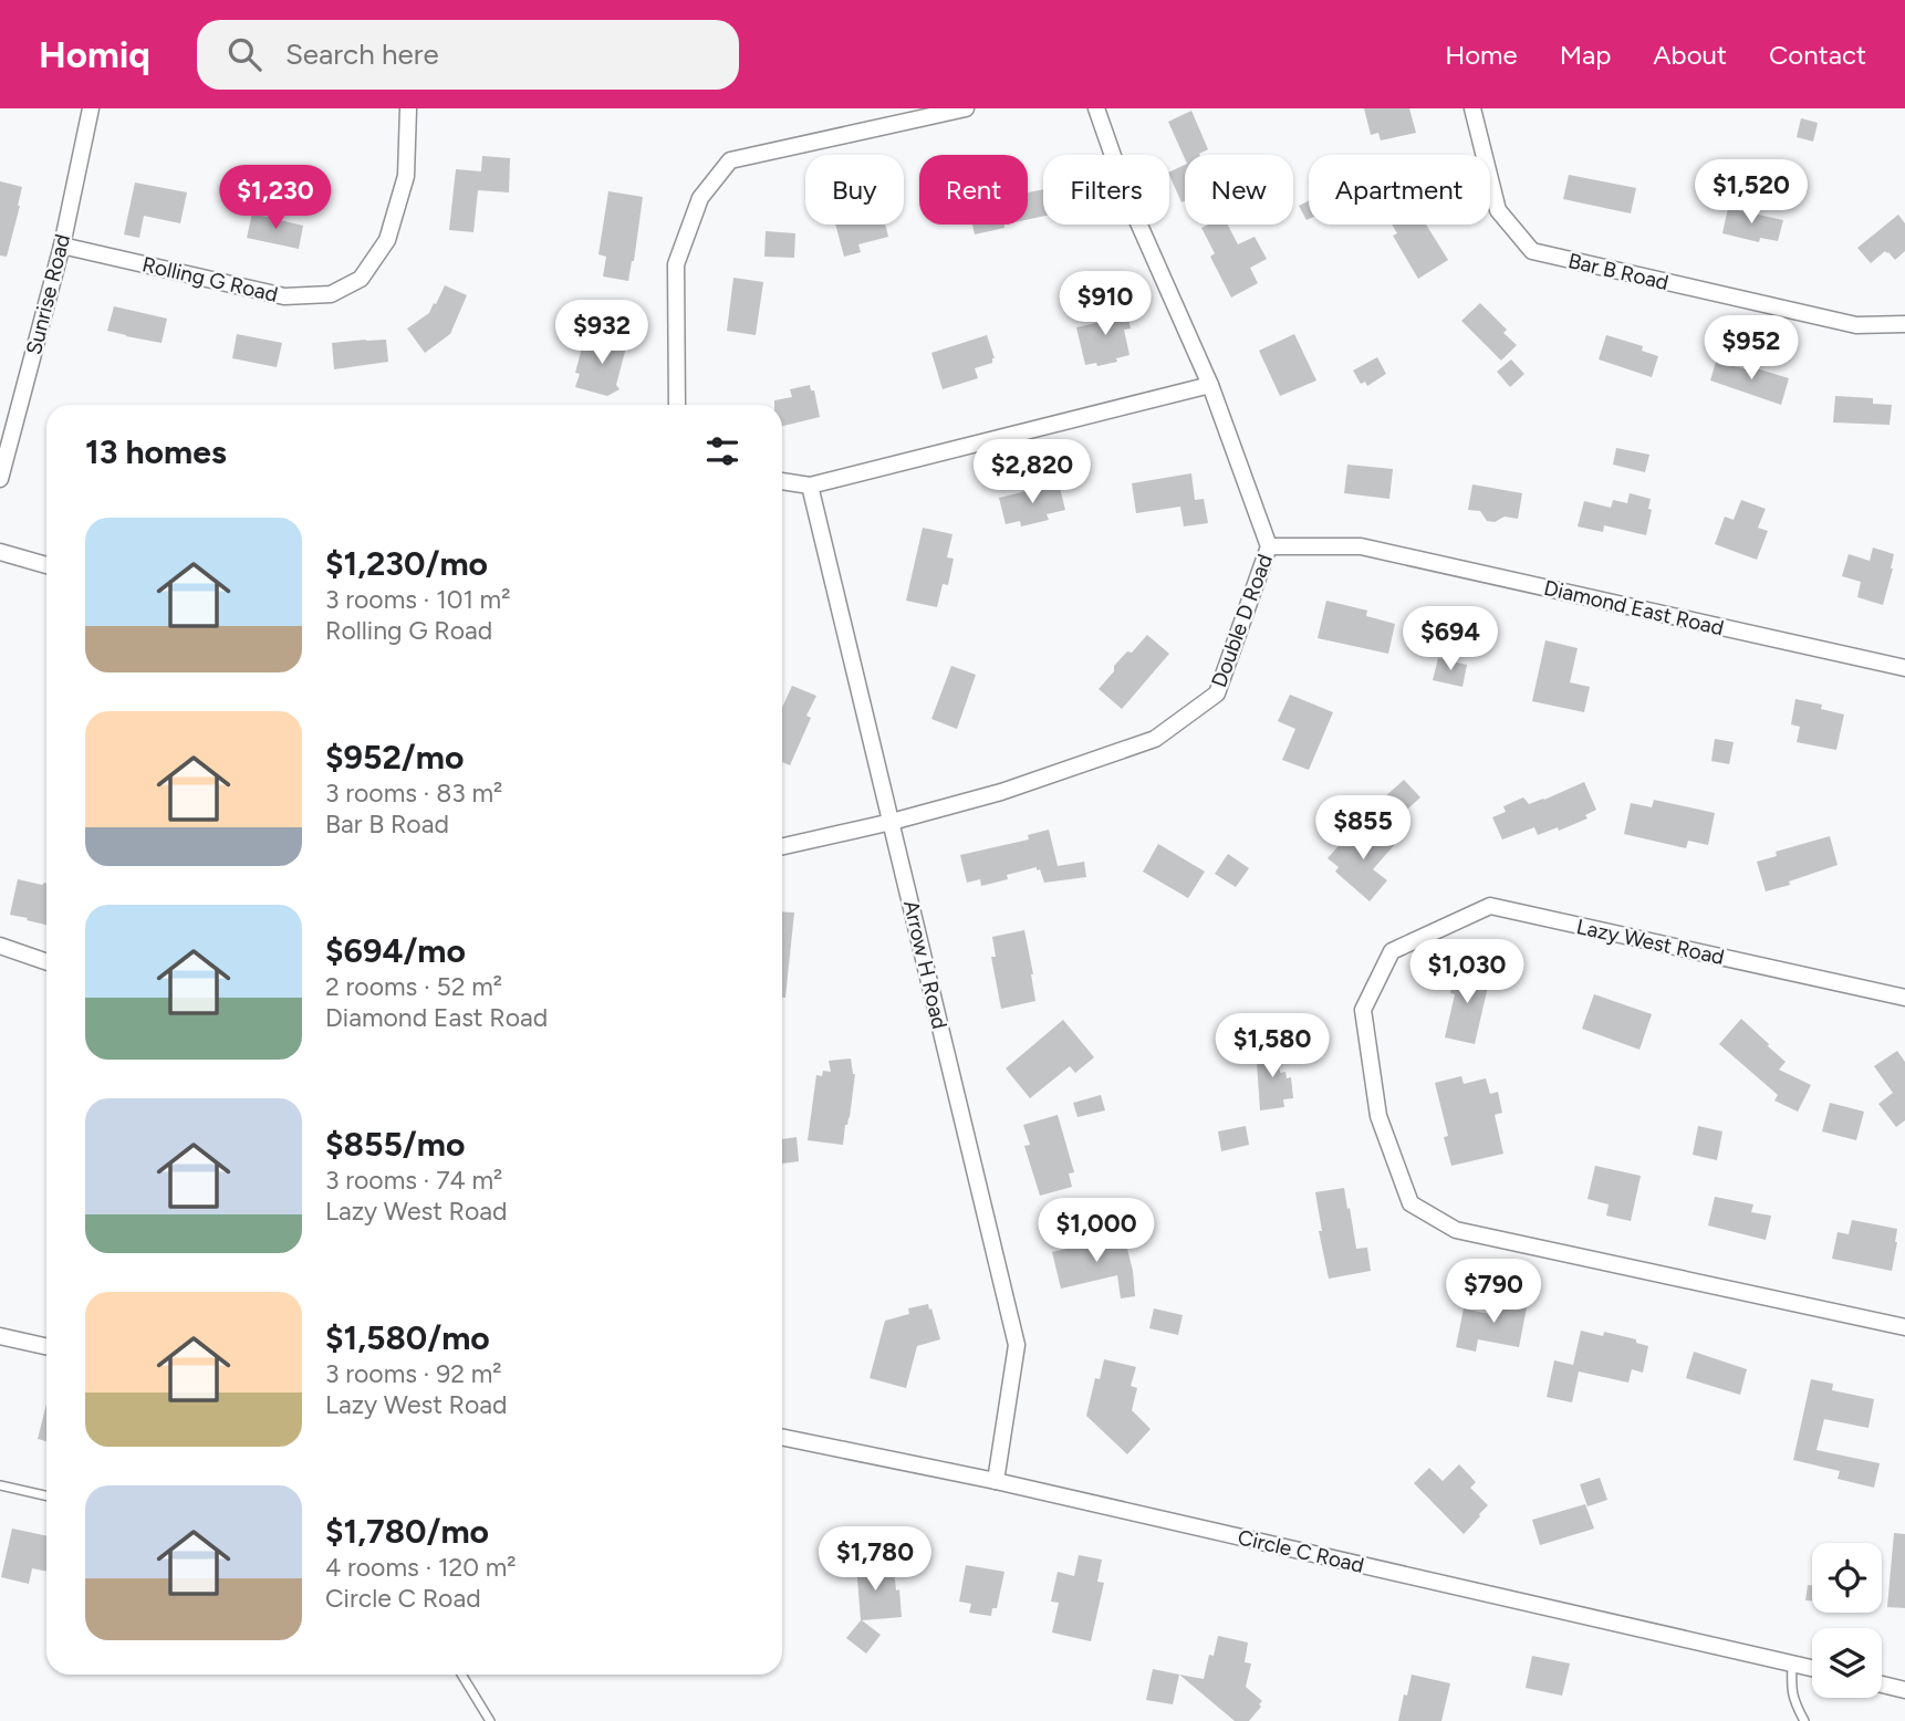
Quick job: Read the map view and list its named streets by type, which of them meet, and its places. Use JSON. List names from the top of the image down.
{
  "streets": {
    "street": [
      "Bar B Road",
      "Rolling G Road",
      "Sunrise Road",
      "Diamond East Road",
      "Double D Road",
      "Lazy West Road",
      "Arrow H Road",
      "Circle C Road"
    ]
  },
  "crossings": [
    ["Rolling G Road", "Sunrise Road"],
    ["Diamond East Road", "Double D Road"],
    ["Double D Road", "Arrow H Road"],
    ["Arrow H Road", "Circle C Road"]
  ],
  "page": {
    "header": "Homiq",
    "search": "Search here",
    "nav": [
      "Home",
      "Map",
      "About",
      "Contact"
    ],
    "chip": [
      "Buy",
      "Rent",
      "Filters",
      "New",
      "Apartment"
    ],
    "price": [
      "$1,520",
      "$1,230",
      "$910",
      "$932",
      "$952",
      "$2,820",
      "$694",
      "$855",
      "$1,030",
      "$1,580",
      "$1,000",
      "$790",
      "$1,780"
    ],
    "heading": "13 homes",
    "list": [
      {
        "name": "$1,230/mo",
        "note": "3 rooms · 101 m² · Rolling G Road"
      },
      {
        "name": "$952/mo",
        "note": "3 rooms · 83 m² · Bar B Road"
      },
      {
        "name": "$694/mo",
        "note": "2 rooms · 52 m² · Diamond East Road"
      },
      {
        "name": "$855/mo",
        "note": "3 rooms · 74 m² · Lazy West Road"
      },
      {
        "name": "$1,580/mo",
        "note": "3 rooms · 92 m² · Lazy West Road"
      },
      {
        "name": "$1,780/mo",
        "note": "4 rooms · 120 m² · Circle C Road"
      }
    ]
  }
}
